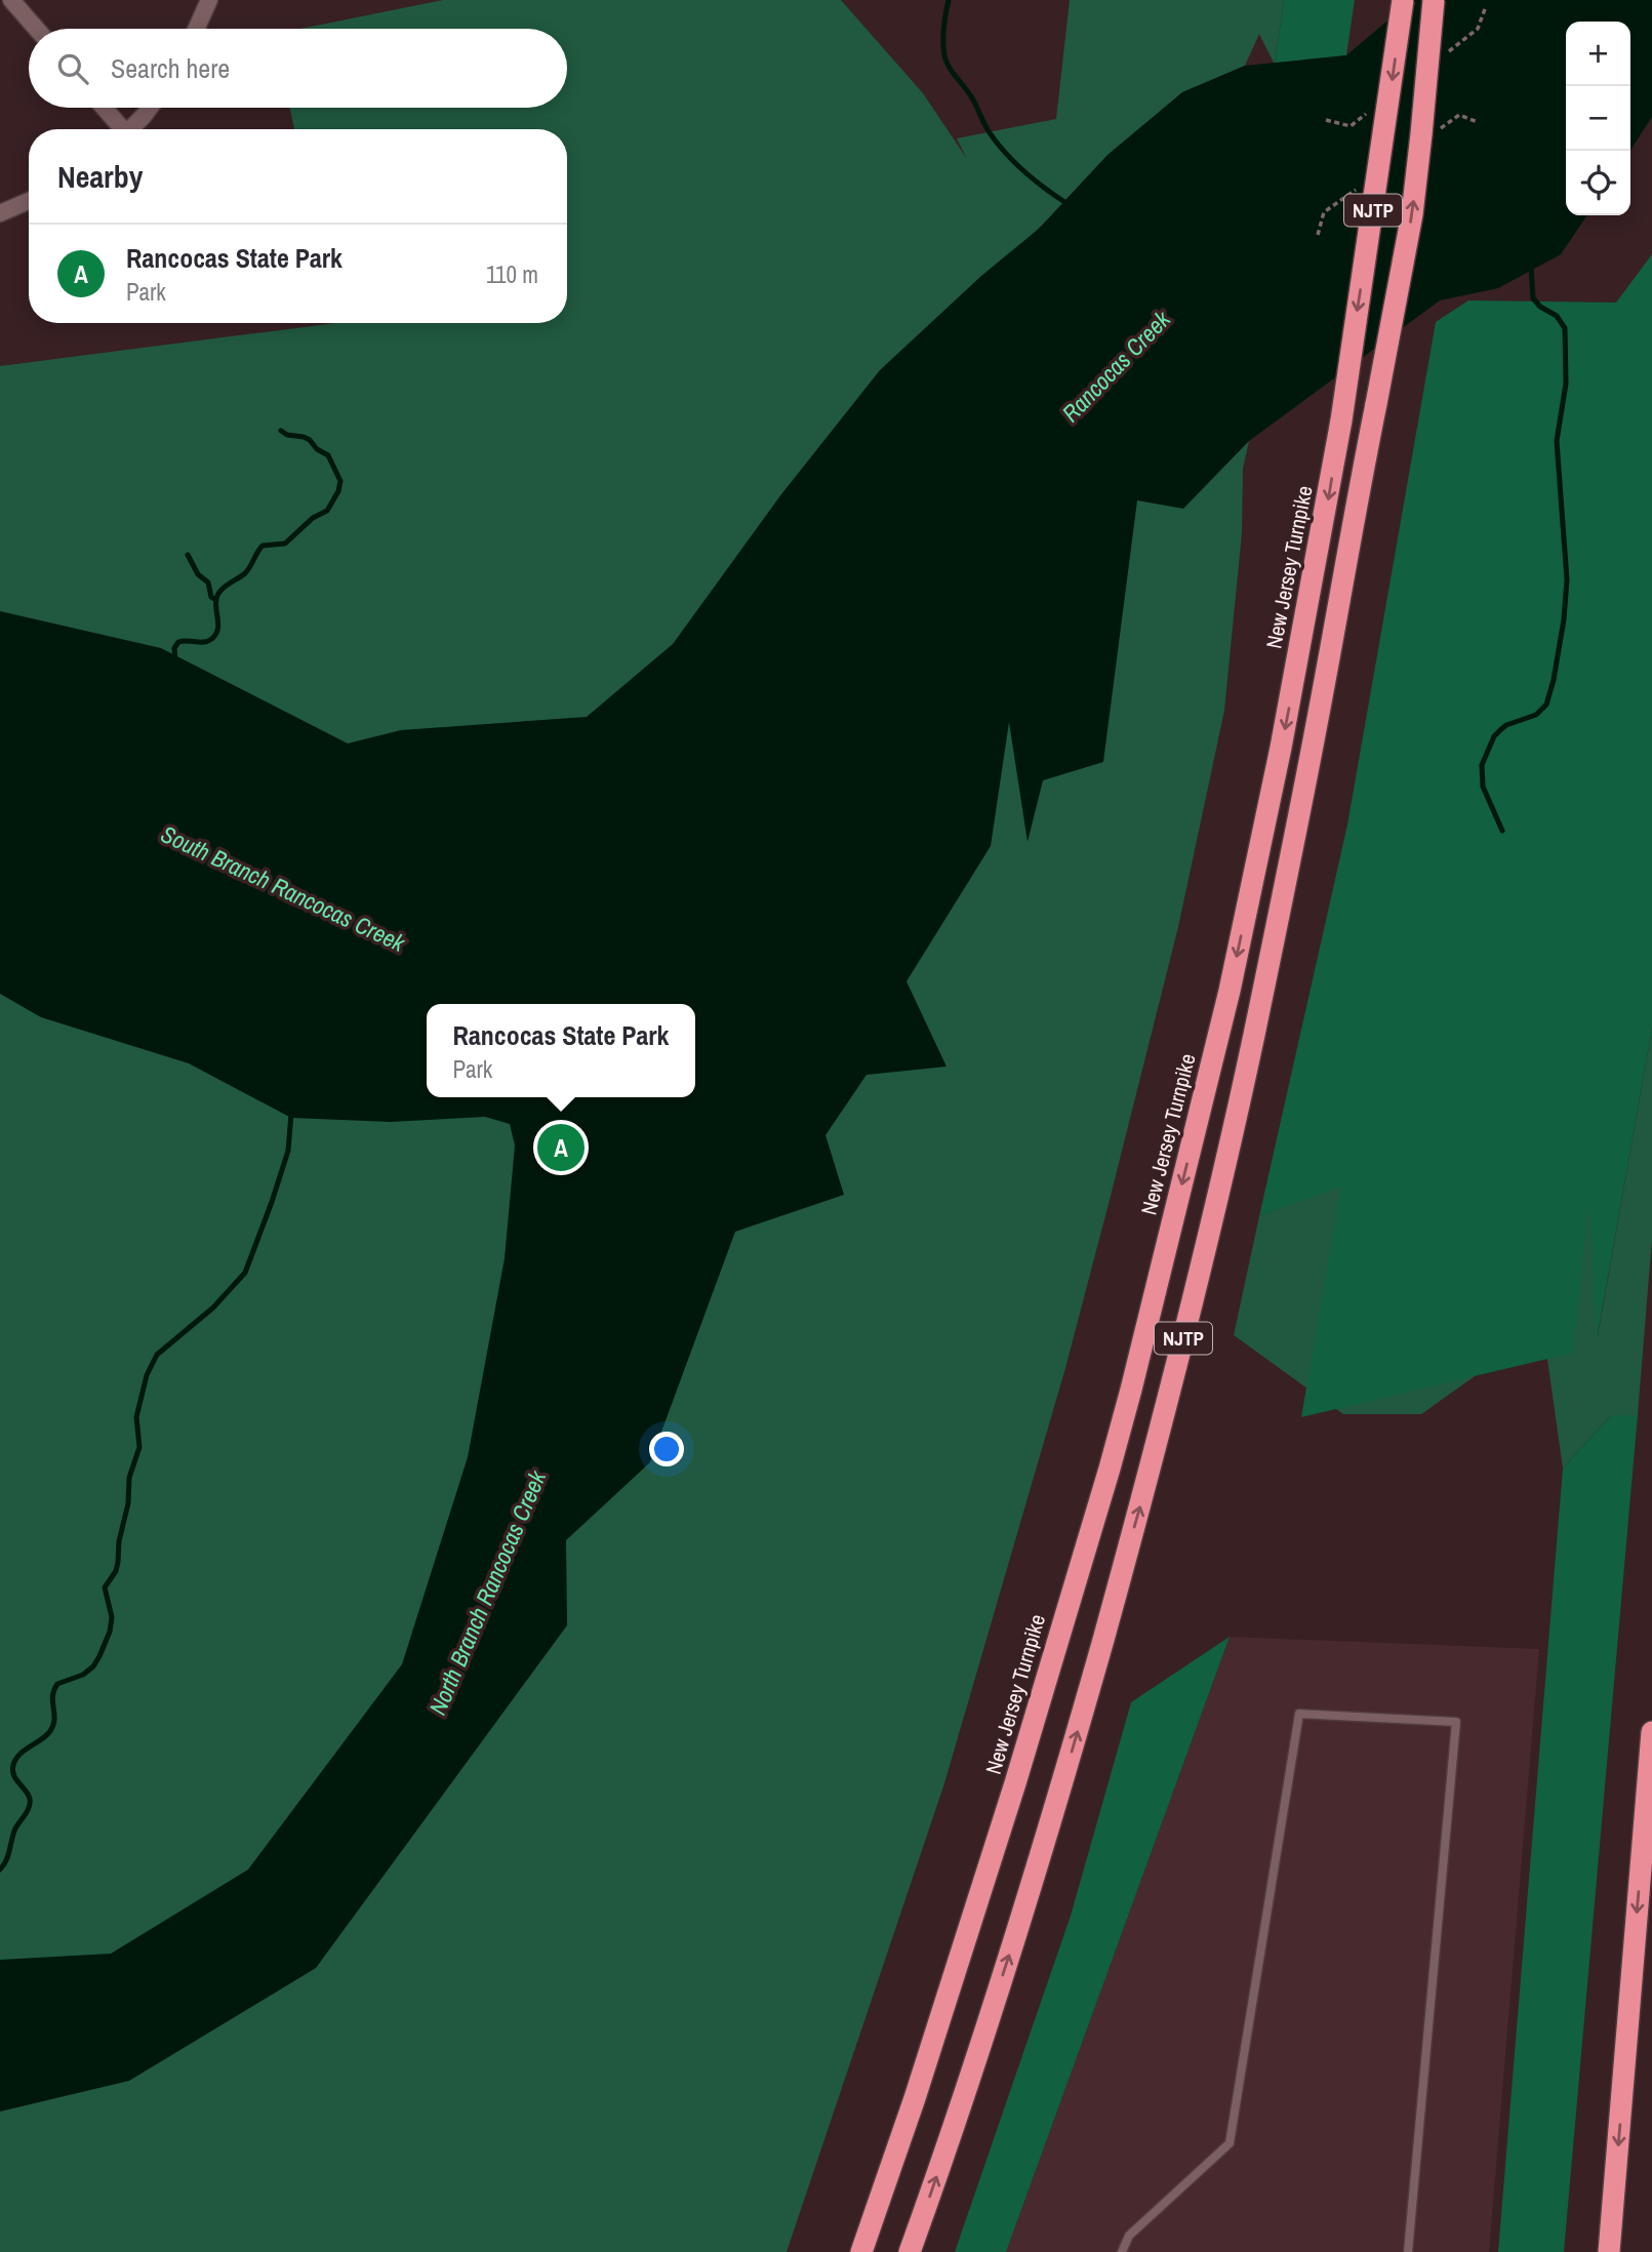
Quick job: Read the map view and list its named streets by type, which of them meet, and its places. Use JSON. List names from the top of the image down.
{
  "streets": {
    "highway": ["NJTP", "New Jersey Turnpike"]
  },
  "water": ["Rancocas Creek", "South Branch Rancocas Creek", "North Branch Rancocas Creek"],
  "page": {
    "map_buttons": ["+", "−"],
    "search": "Search here",
    "heading": "Nearby",
    "list": [
      {
        "mark": "A",
        "name": "Rancocas State Park",
        "note": "Park",
        "value": "110 m"
      }
    ],
    "popup": ["Rancocas State Park", "Park"],
    "pins": "A"
  }
}
